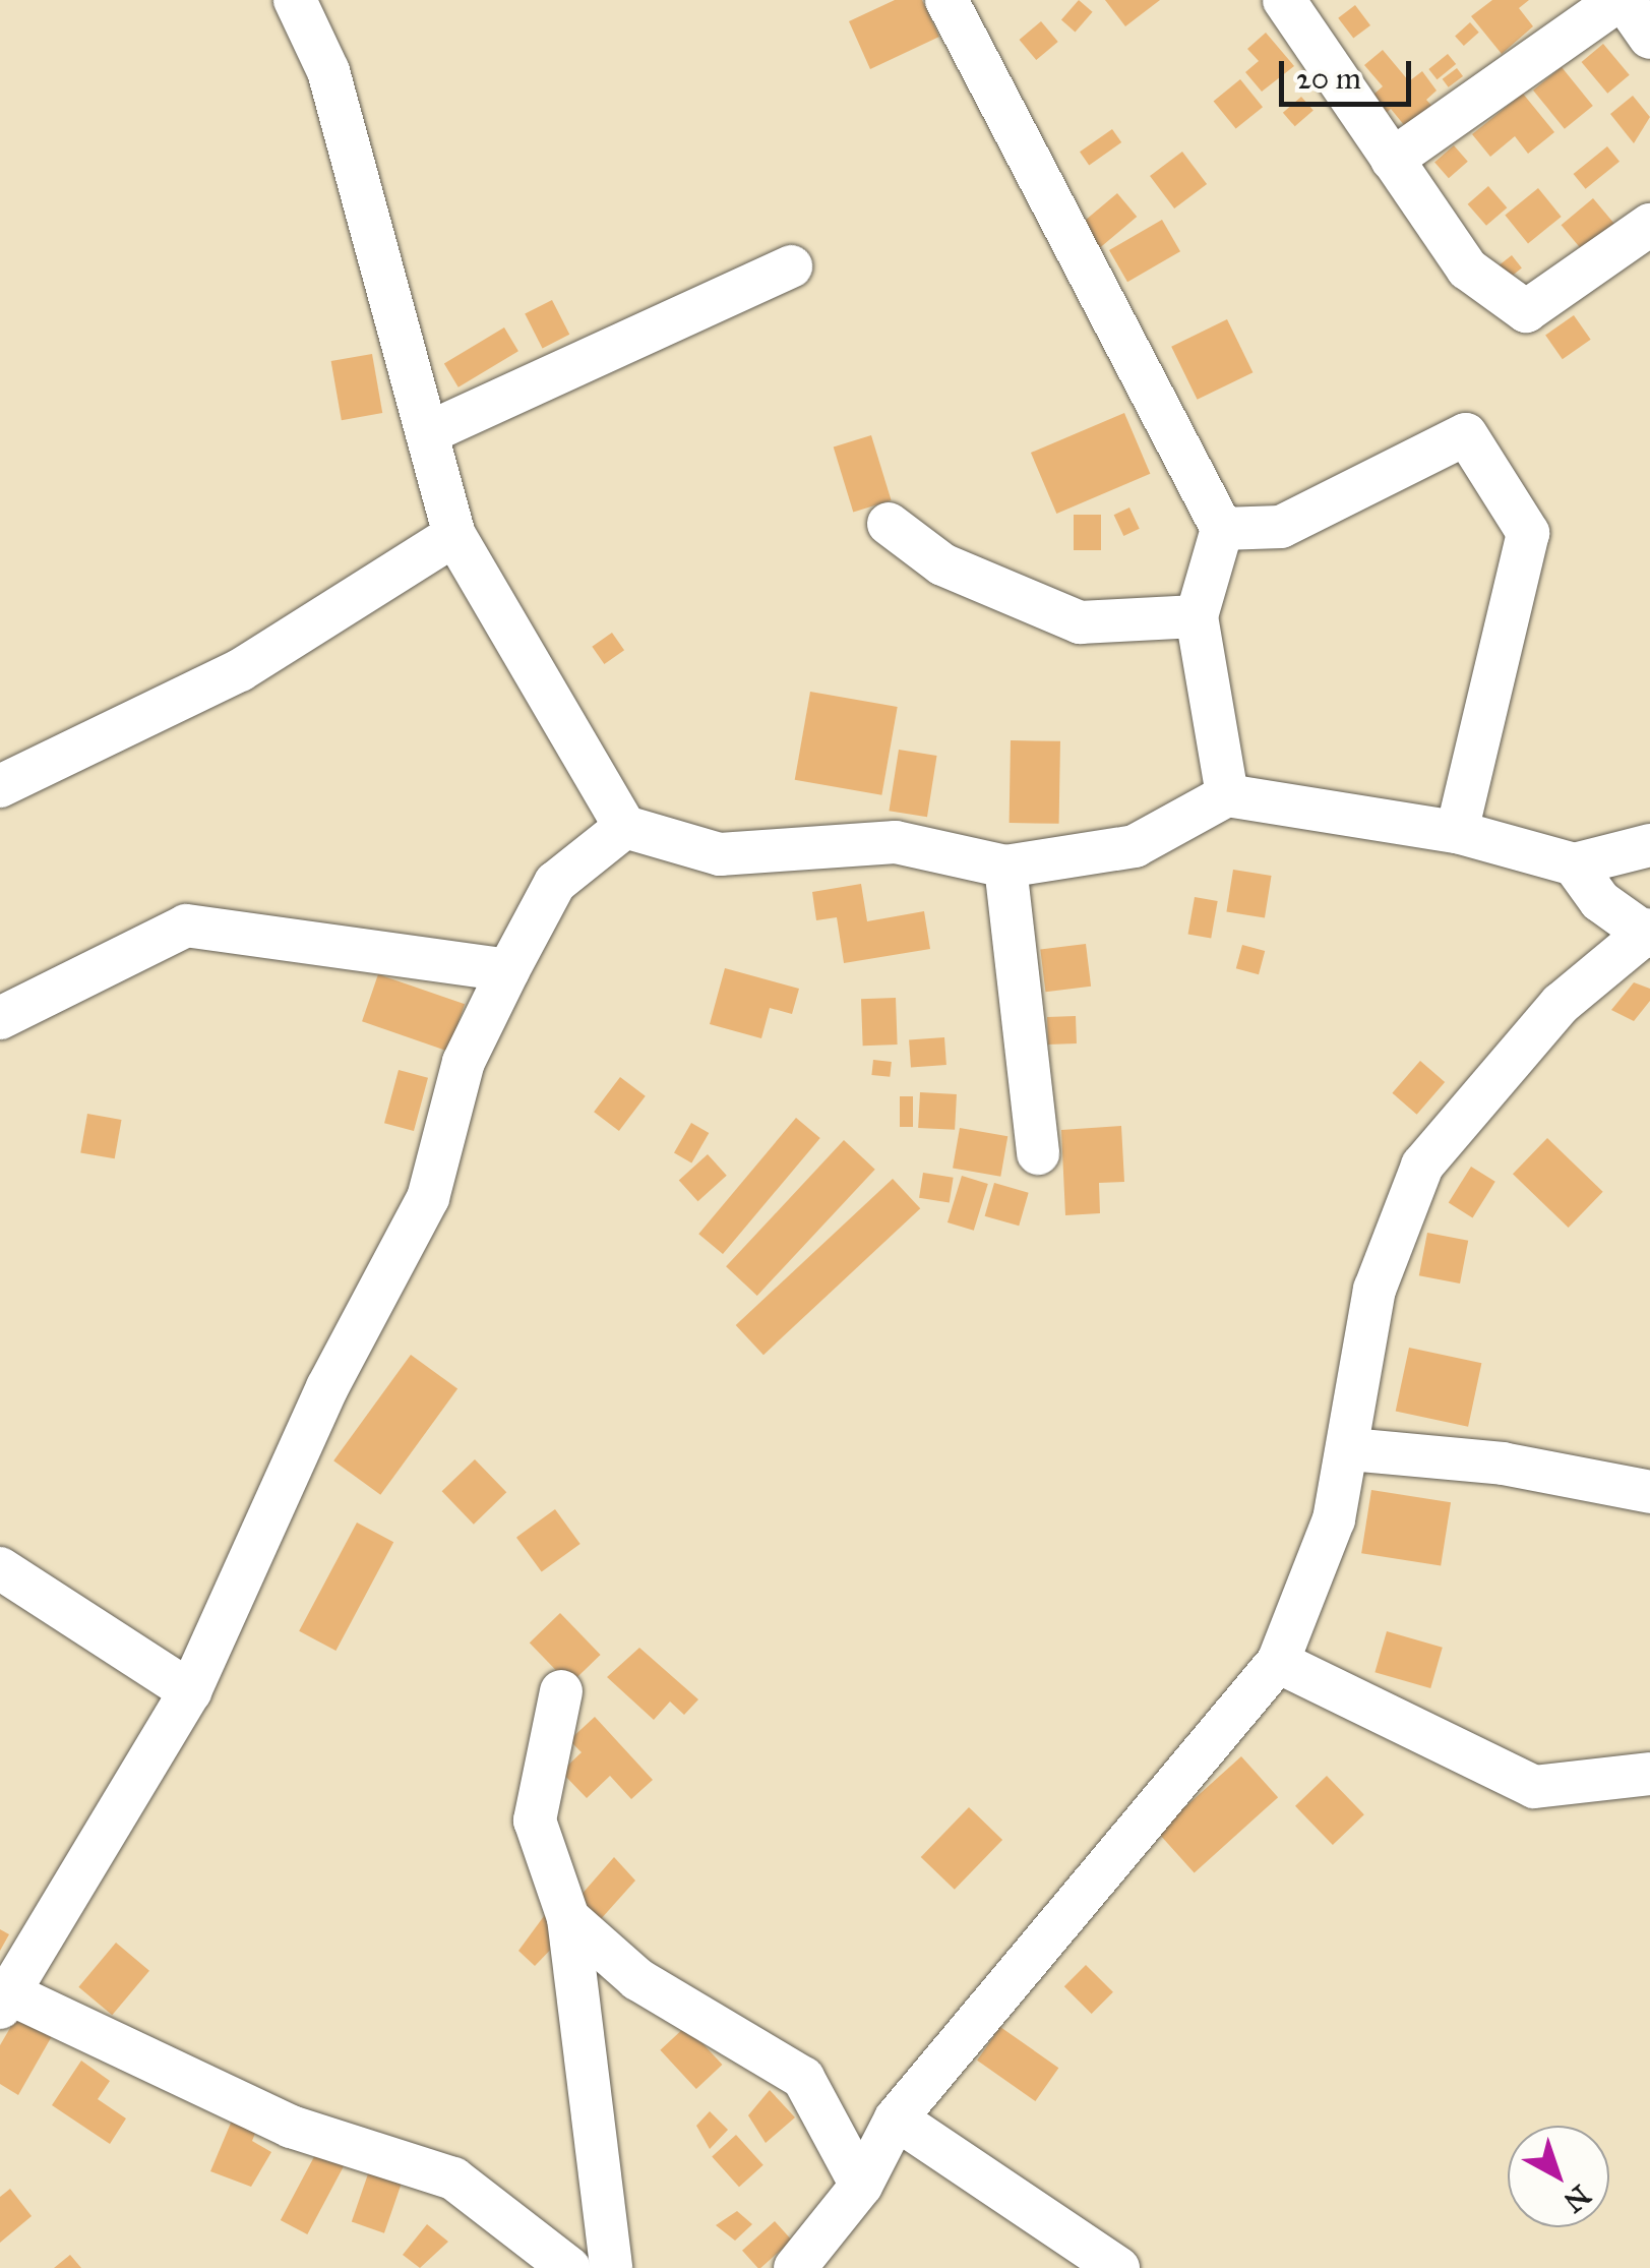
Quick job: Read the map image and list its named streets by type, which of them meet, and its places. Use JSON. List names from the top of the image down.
{
  "scale_bar": "20 m",
  "north": "bottom right"
}
